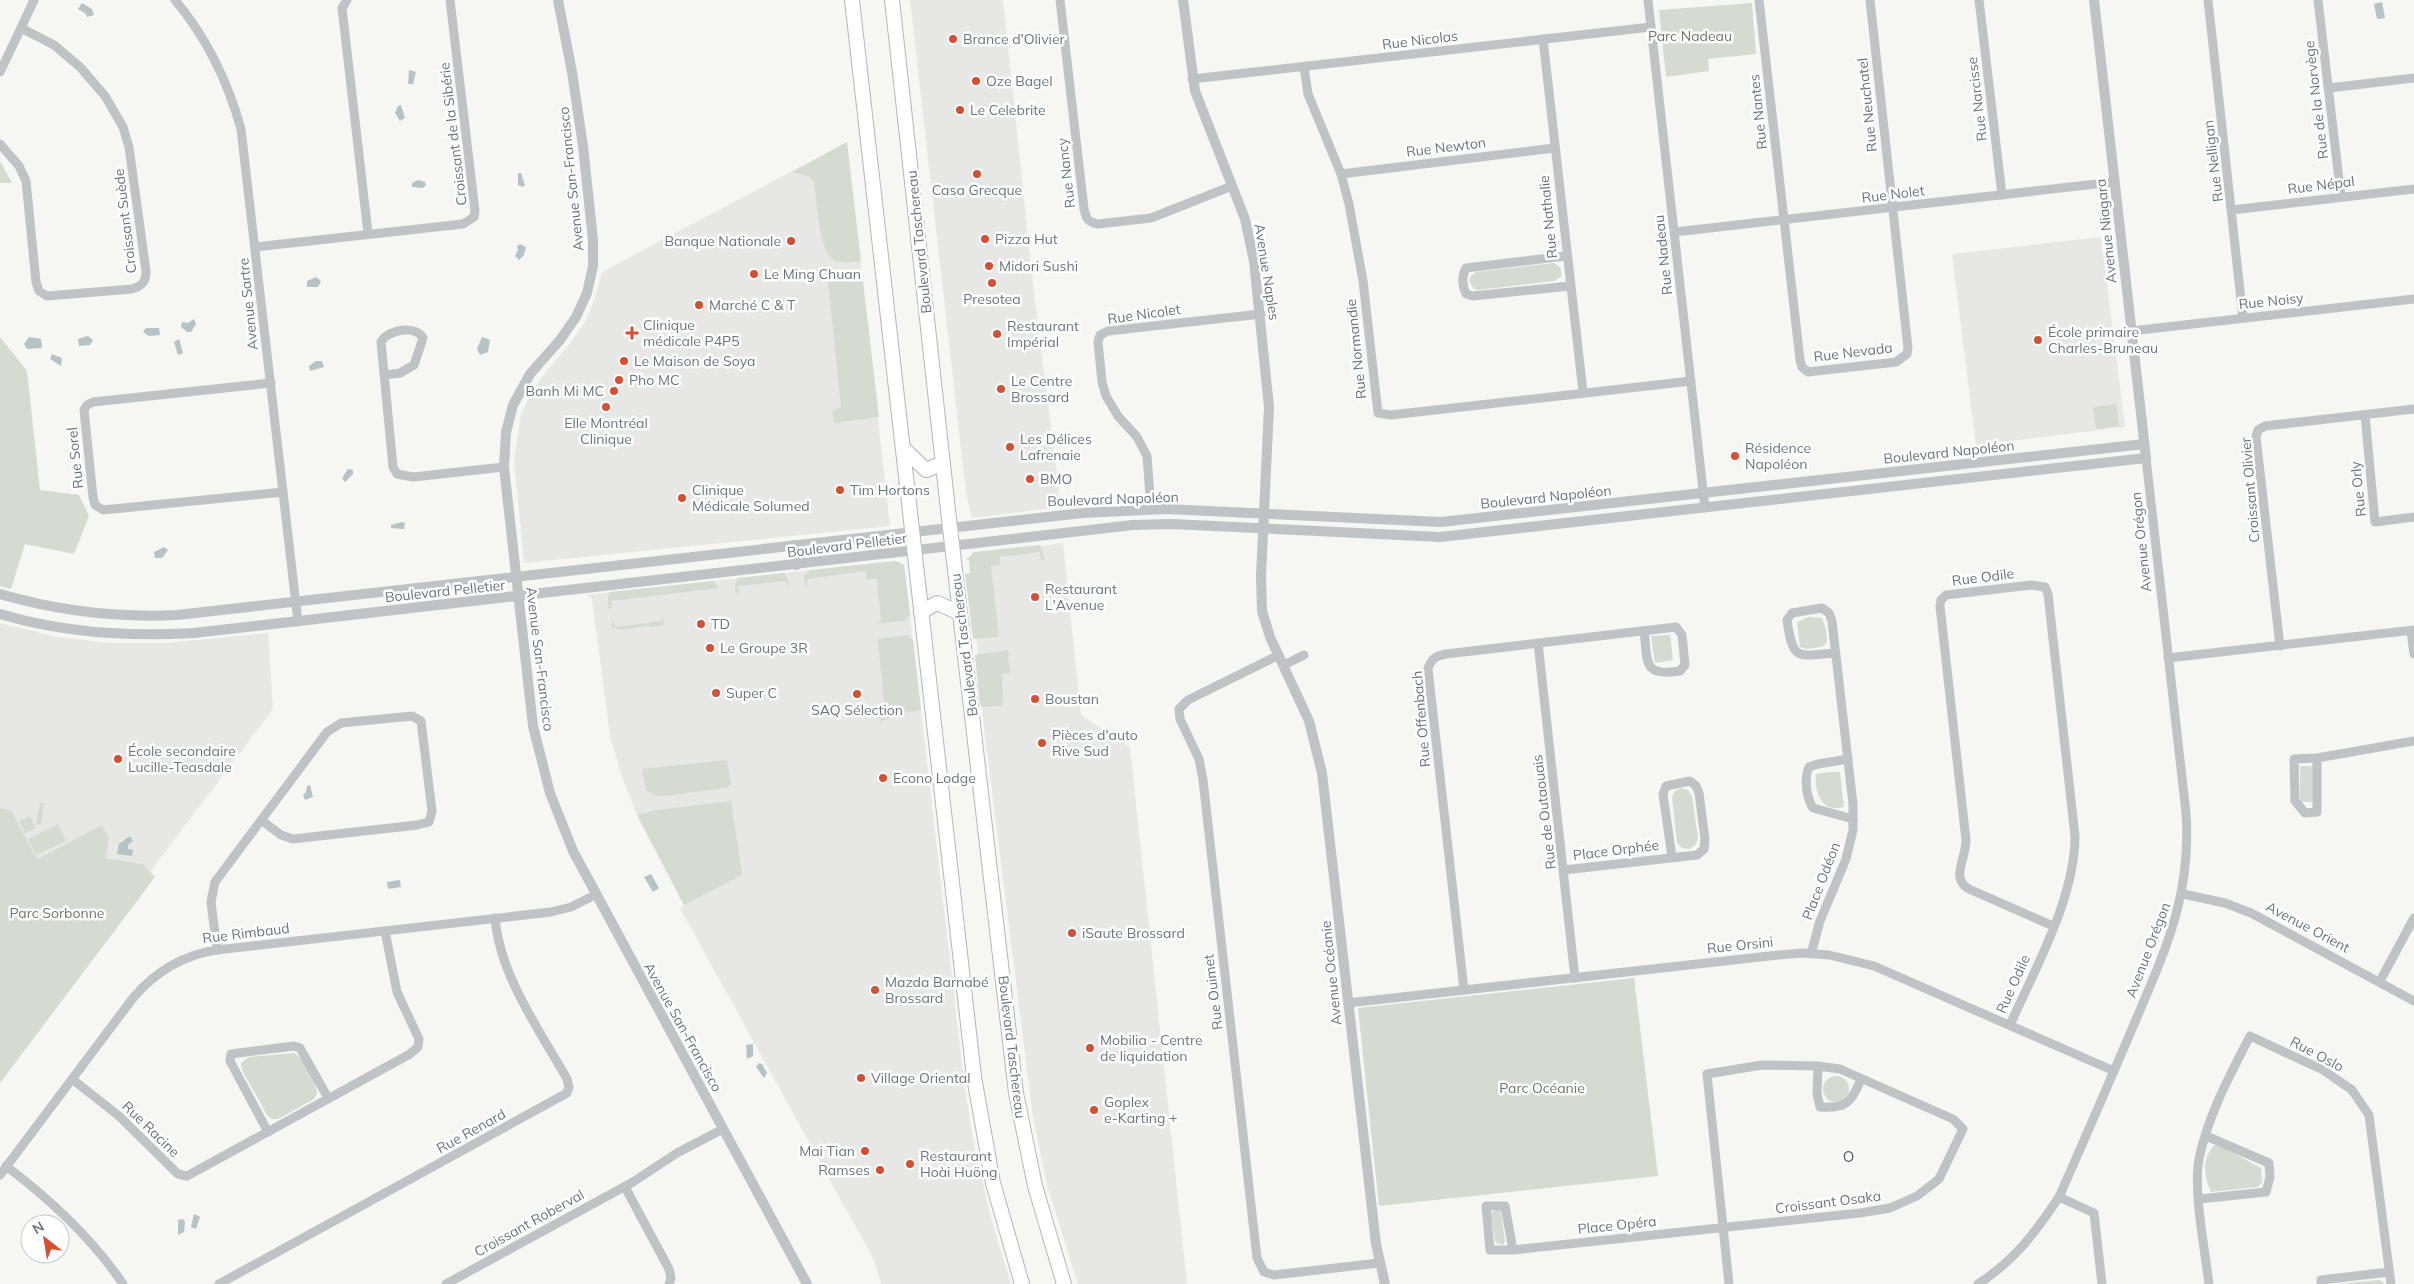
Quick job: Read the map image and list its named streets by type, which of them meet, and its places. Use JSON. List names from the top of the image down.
{
  "streets": {
    "main road": ["Boulevard Taschereau"],
    "street": [
      "Rue Nicolas",
      "Rue Narcisse",
      "Rue de la Norvège",
      "Rue Neuchatel",
      "Rue Nantes",
      "Croissant de la Sibérie",
      "Rue Newton",
      "Rue Nelligan",
      "Rue Nancy",
      "Avenue San-Francisco",
      "Rue Népal",
      "Rue Nolet",
      "Rue Nathalie",
      "Croissant Suède",
      "Avenue Niagara",
      "Rue Nadeau",
      "Avenue Naples",
      "Rue Noisy",
      "Avenue Sartre",
      "Rue Nicolet",
      "Rue Normandie",
      "Rue Nevada",
      "Boulevard Napoléon",
      "Rue Sorel",
      "Rue Orly",
      "Croissant Olivier",
      "Avenue Orégon",
      "Boulevard Pelletier",
      "Rue Odile",
      "Rue Offenbach",
      "Rue de Outaouais",
      "Place Orphée",
      "Place Odéon",
      "Avenue Orient",
      "Rue Rimbaud",
      "Rue Orsini",
      "Avenue Océanie",
      "Rue Ouimet",
      "Rue Oslo",
      "Rue Racine",
      "Rue Renard",
      "Croissant Osaka",
      "Croissant Roberval",
      "Place Opéra"
    ]
  },
  "crossings": [
    ["Rue Nicolas", "Rue Nathalie"],
    ["Rue Nicolas", "Rue Nadeau"],
    ["Rue Nicolas", "Avenue Naples"],
    ["Rue Nicolas", "Rue Normandie"],
    ["Rue Narcisse", "Rue Nolet"],
    ["Rue de la Norvège", "Rue Népal"],
    ["Rue Neuchatel", "Rue Nolet"],
    ["Rue Neuchatel", "Rue Nevada"],
    ["Rue Nantes", "Rue Nolet"],
    ["Rue Nantes", "Rue Nevada"],
    ["Croissant de la Sibérie", "Avenue Sartre"],
    ["Rue Newton", "Rue Nathalie"],
    ["Rue Newton", "Rue Normandie"],
    ["Rue Nelligan", "Rue Népal"],
    ["Rue Nelligan", "Rue Noisy"],
    ["Rue Nancy", "Avenue Naples"],
    ["Avenue San-Francisco", "Boulevard Pelletier"],
    ["Avenue San-Francisco", "Rue Rimbaud"],
    ["Avenue San-Francisco", "Croissant Roberval"],
    ["Rue Nolet", "Avenue Niagara"],
    ["Rue Nolet", "Rue Nadeau"],
    ["Rue Nolet", "Rue Nevada"],
    ["Rue Nathalie", "Rue Normandie"],
    ["Avenue Niagara", "Rue Noisy"],
    ["Avenue Niagara", "Boulevard Napoléon"],
    ["Avenue Niagara", "Avenue Orégon"],
    ["Boulevard Taschereau", "Boulevard Napoléon"],
    ["Boulevard Taschereau", "Boulevard Pelletier"],
    ["Rue Nadeau", "Rue Normandie"],
    ["Rue Nadeau", "Boulevard Napoléon"],
    ["Avenue Naples", "Rue Nicolet"],
    ["Avenue Naples", "Boulevard Napoléon"],
    ["Avenue Naples", "Avenue Océanie"],
    ["Avenue Sartre", "Rue Sorel"],
    ["Avenue Sartre", "Boulevard Pelletier"],
    ["Rue Nicolet", "Boulevard Napoléon"],
    ["Boulevard Napoléon", "Avenue Orégon"],
    ["Boulevard Napoléon", "Boulevard Pelletier"],
    ["Boulevard Napoléon", "Avenue Océanie"],
    ["Rue Orly", "Croissant Olivier"],
    ["Avenue Orégon", "Avenue Orient"],
    ["Avenue Orégon", "Rue Orsini"],
    ["Rue Odile", "Rue Orsini"],
    ["Rue Offenbach", "Rue de Outaouais"],
    ["Rue Offenbach", "Rue Orsini"],
    ["Rue de Outaouais", "Place Orphée"],
    ["Rue de Outaouais", "Rue Orsini"],
    ["Place Odéon", "Rue Orsini"],
    ["Rue Rimbaud", "Rue Racine"],
    ["Rue Rimbaud", "Rue Renard"],
    ["Rue Orsini", "Avenue Océanie"],
    ["Avenue Océanie", "Rue Ouimet"],
    ["Croissant Osaka", "Place Opéra"]
  ],
  "districts": ["O"],
  "parks": ["Parc Nadeau", "Parc Sorbonne", "Parc Océanie"],
  "places": {
    "other": [
      "Brance d'Olivier",
      "Oze Bagel",
      "Le Celebrite",
      "Casa Grecque",
      "Pizza Hut",
      "Banque Nationale",
      "Midori Sushi",
      "Le Ming Chuan",
      "Presotea",
      "Marché C & T",
      "Restaurant Impérial",
      "École primaire Charles-Bruneau",
      "Le Maison de Soya",
      "Pho MC",
      "Le Centre Brossard",
      "Banh Mi MC",
      "Elle Montréal Clinique",
      "Les Délices Lafrenaie",
      "Résidence Napoléon",
      "BMO",
      "Tim Hortons",
      "Clinique Médicale Solumed",
      "Restaurant L'Avenue",
      "TD",
      "Le Groupe 3R",
      "Super C",
      "SAQ Sélection",
      "Boustan",
      "Pièces d'auto Rive Sud",
      "École secondaire Lucille-Teasdale",
      "Econo Lodge",
      "iSaute Brossard",
      "Mazda Barnabé Brossard",
      "Mobilia - Centre de liquidation",
      "Village Oriental",
      "Goplex e-Karting +",
      "Mai Tian",
      "Restaurant Hoài Huöng",
      "Ramses"
    ],
    "health": ["Clinique médicale P4P5"]
  },
  "north": "top left"
}
